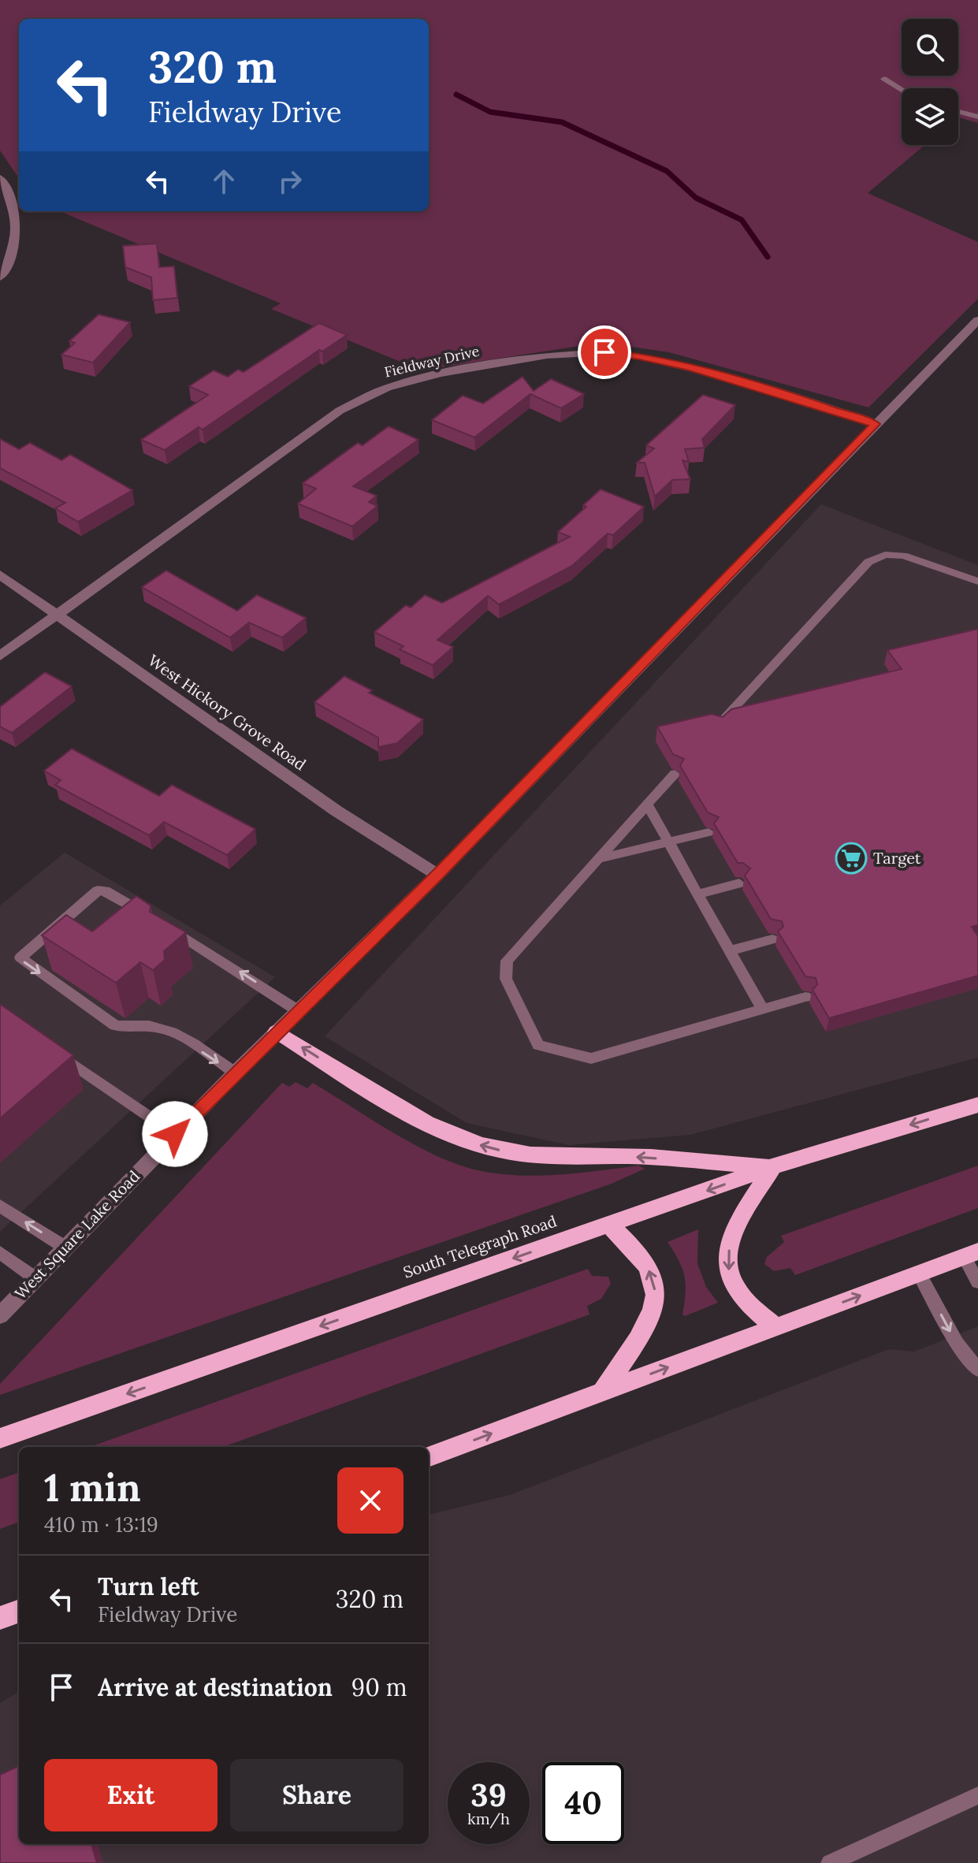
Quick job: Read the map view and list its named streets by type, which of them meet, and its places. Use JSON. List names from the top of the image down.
{
  "streets": {
    "highway": ["South Telegraph Road"],
    "street": ["Fieldway Drive", "West Hickory Grove Road", "West Square Lake Road"]
  },
  "crossings": [
    ["Fieldway Drive", "West Hickory Grove Road"],
    ["Fieldway Drive", "West Square Lake Road"],
    ["West Hickory Grove Road", "West Square Lake Road"]
  ],
  "places": {
    "supermarket": ["Target"]
  },
  "page": {
    "turn": ["320 m", "Fieldway Drive"],
    "heading": ["1 min", "410 m · 13:19"],
    "list": [
      {
        "name": "Turn left",
        "note": "Fieldway Drive",
        "value": "320 m"
      },
      {
        "name": "Arrive at destination",
        "value": "90 m"
      }
    ],
    "buttons": ["Exit", "Share"],
    "speed": "39 km/h",
    "limit": "40"
  }
}
